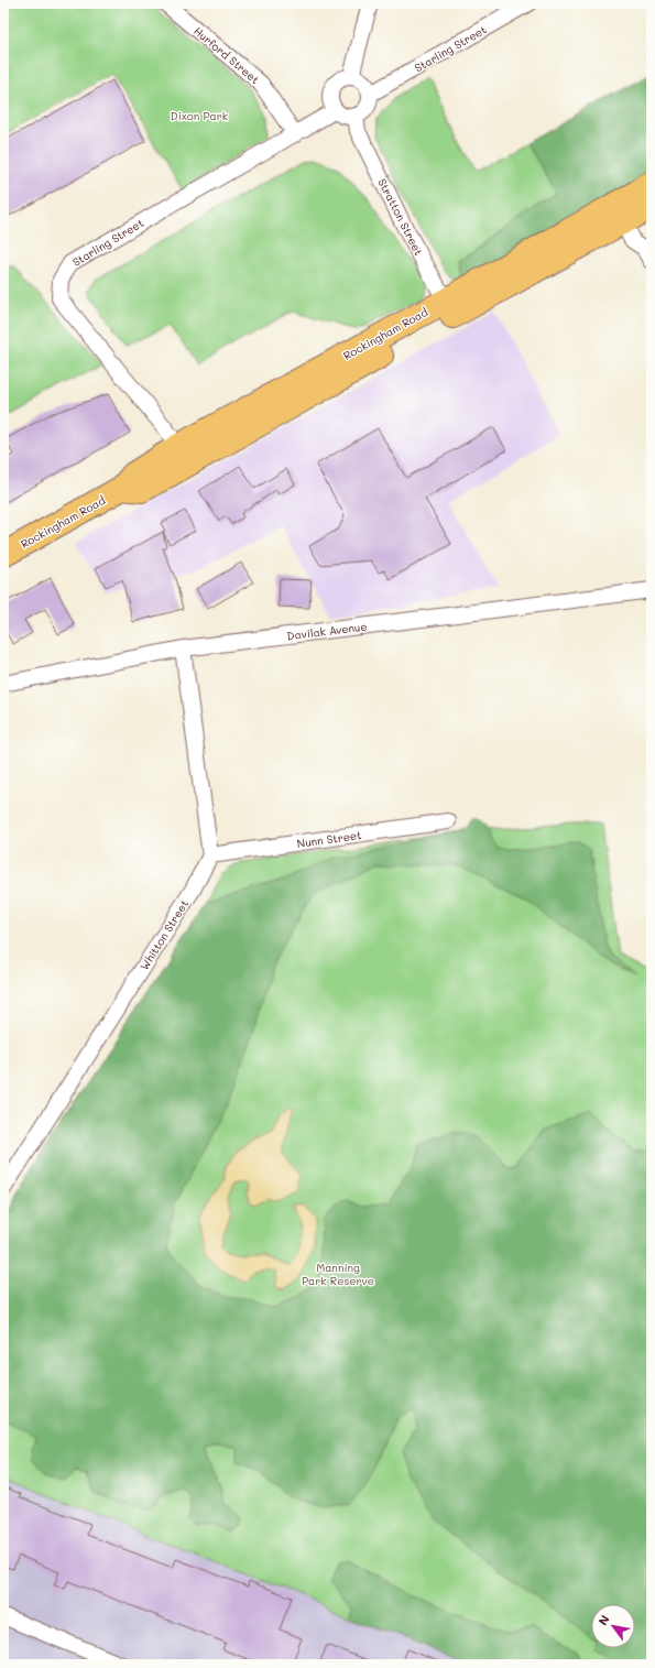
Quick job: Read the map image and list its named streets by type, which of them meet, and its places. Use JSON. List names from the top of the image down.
{
  "streets": {
    "main road": ["Rockingham Road"],
    "street": [
      "Starling Street",
      "Hurford Street",
      "Stratton Street",
      "Davilak Avenue",
      "Nunn Street",
      "Whitton Street"
    ]
  },
  "crossings": [
    ["Starling Street", "Hurford Street"],
    ["Starling Street", "Stratton Street"],
    ["Starling Street", "Rockingham Road"],
    ["Stratton Street", "Rockingham Road"],
    ["Nunn Street", "Whitton Street"]
  ],
  "parks": ["Dixon Park", "Manning Park Reserve"],
  "north": "top left"
}
